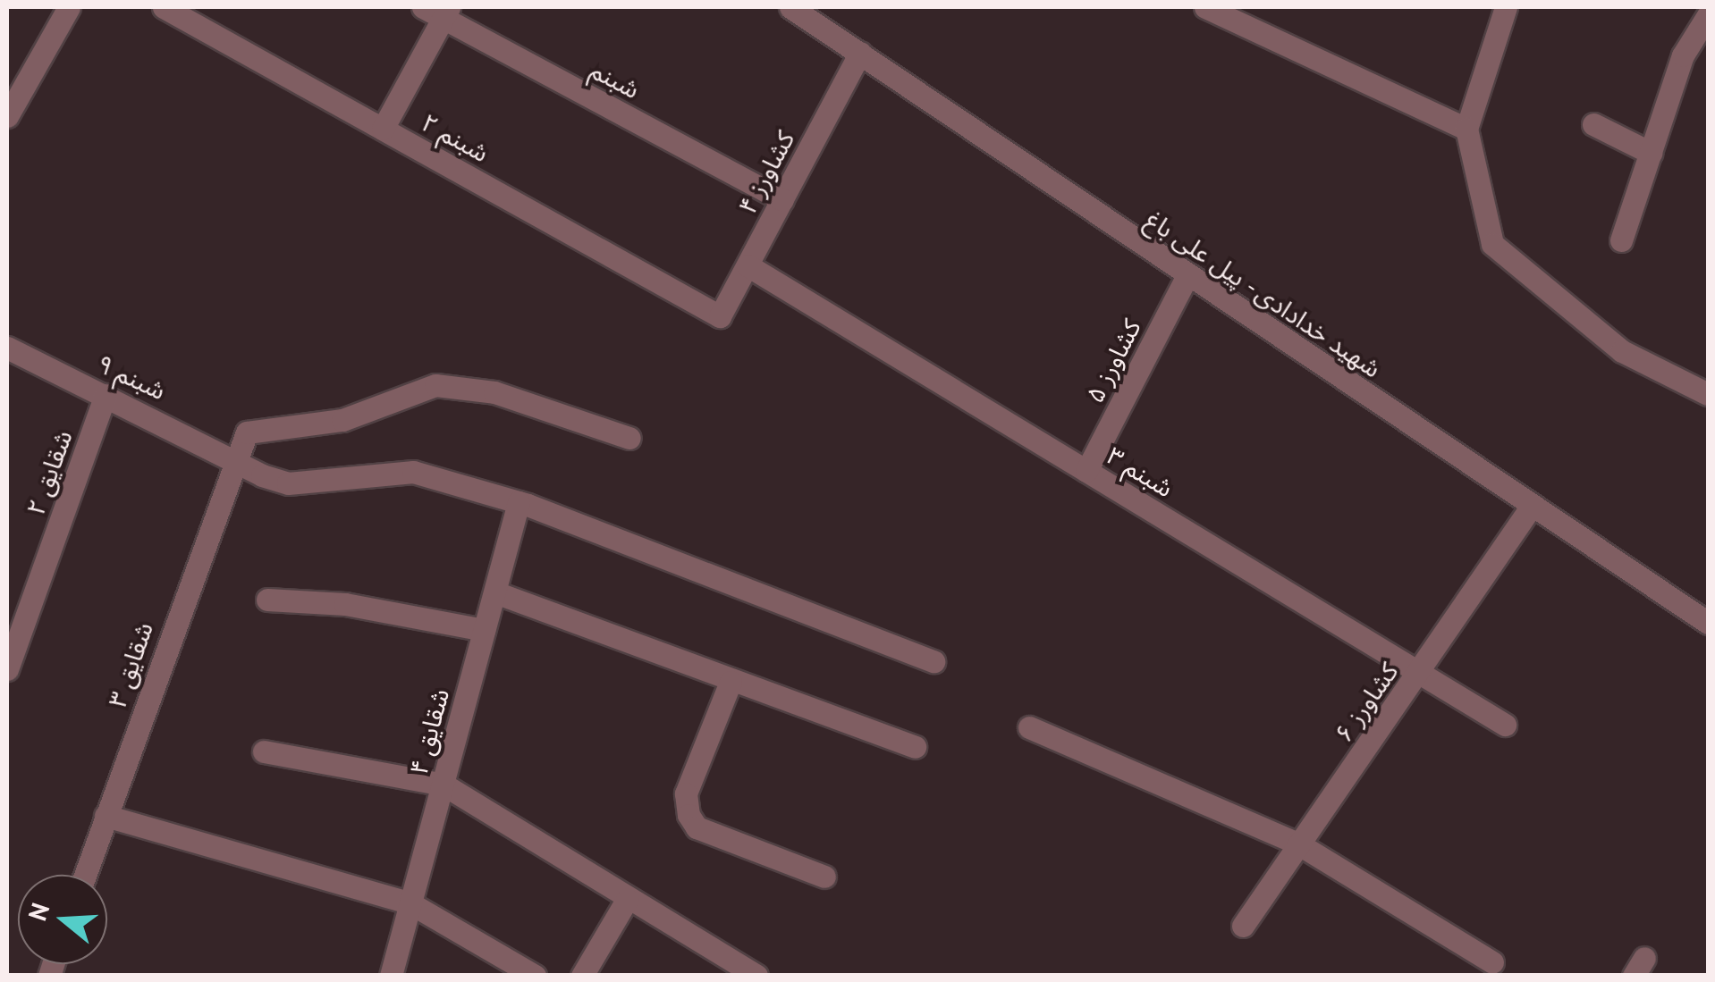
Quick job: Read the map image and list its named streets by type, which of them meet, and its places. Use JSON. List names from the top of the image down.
{
  "streets": {
    "street": [
      "شبنم",
      "شبنم ۲",
      "کشاورز ۴",
      "شهید خدادادی - پیل علی باغ",
      "کشاورز ۵",
      "شبنم ۹",
      "شبنم ۳",
      "شقایق ۲",
      "شقایق ۳",
      "کشاورز ۶",
      "شقایق ۴"
    ]
  },
  "crossings": [
    ["شبنم", "کشاورز ۴"],
    ["شبنم ۲", "کشاورز ۴"],
    ["کشاورز ۴", "شهید خدادادی - پیل علی باغ"],
    ["کشاورز ۴", "شبنم ۳"],
    ["شهید خدادادی - پیل علی باغ", "کشاورز ۵"],
    ["شهید خدادادی - پیل علی باغ", "کشاورز ۶"],
    ["کشاورز ۵", "شبنم ۳"],
    ["شبنم ۹", "شقایق ۲"],
    ["شبنم ۹", "شقایق ۳"],
    ["شبنم ۹", "شقایق ۴"],
    ["شبنم ۳", "کشاورز ۶"]
  ],
  "north": "left"
}
